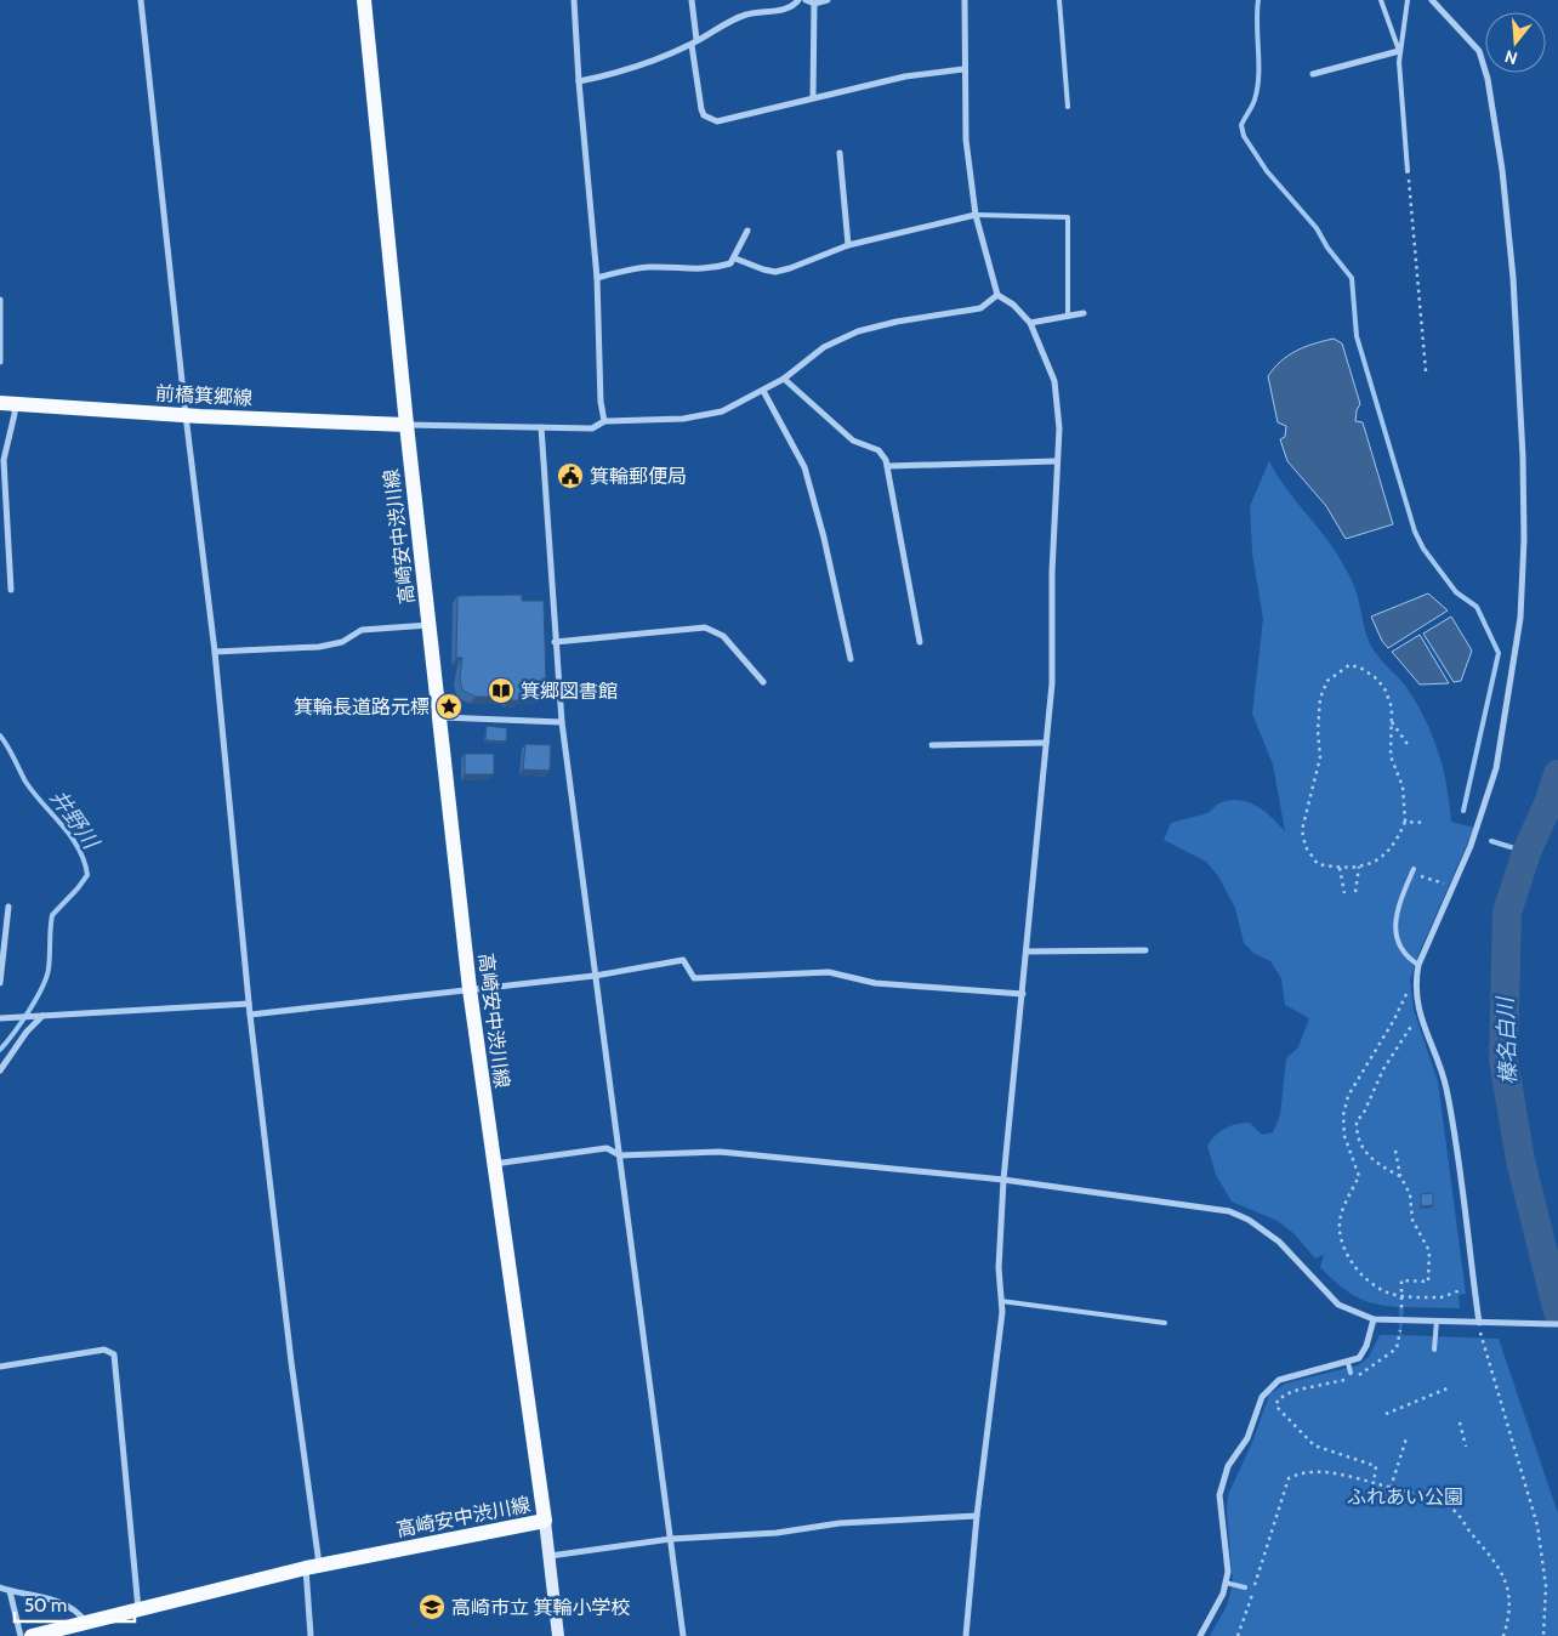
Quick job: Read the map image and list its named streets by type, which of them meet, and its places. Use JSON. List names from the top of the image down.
{
  "streets": {
    "main road": ["前橋箕郷線", "高崎安中渋川線"]
  },
  "crossings": [
    ["前橋箕郷線", "高崎安中渋川線"]
  ],
  "water": ["井野川", "榛名白川"],
  "parks": ["ふれあい公園"],
  "places": {
    "public building": ["箕輪郵便局"],
    "library": ["箕郷図書館"],
    "place": ["箕輪長道路元標"],
    "school or university": ["高崎市立 箕輪小学校"]
  },
  "scale_bar": "50 m",
  "north": "bottom"
}
